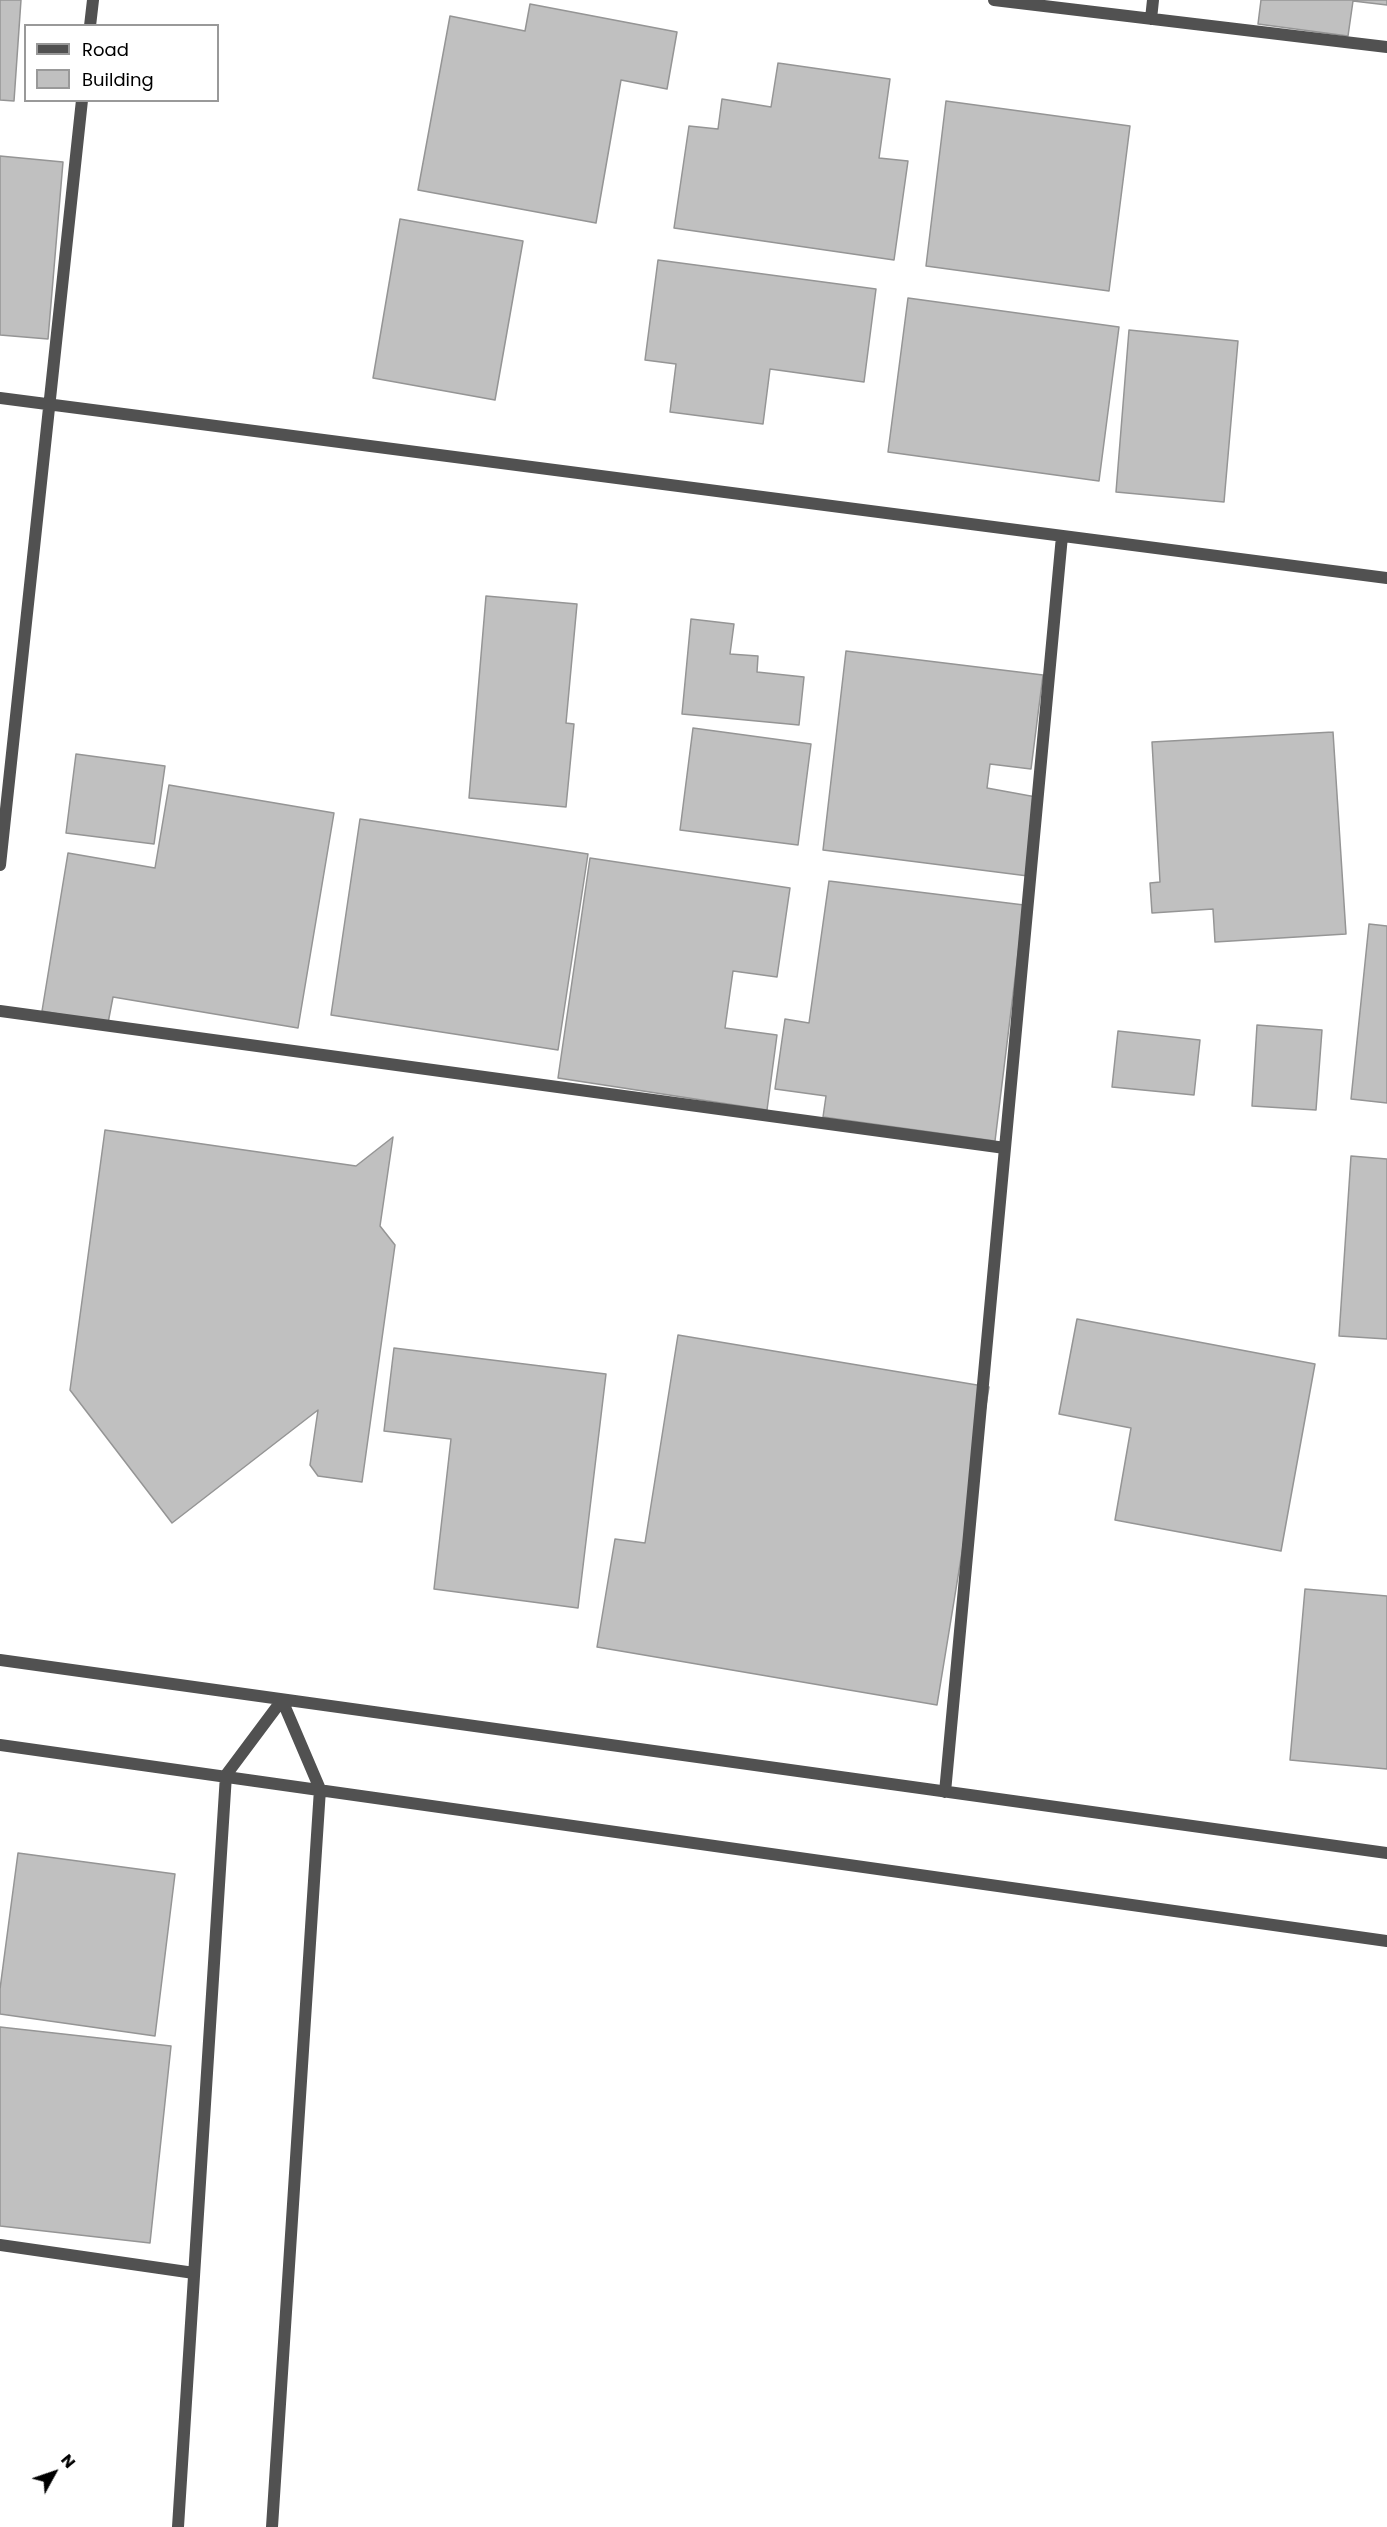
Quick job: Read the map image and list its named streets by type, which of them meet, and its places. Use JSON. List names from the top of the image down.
{
  "legend": ["Road", "Building"],
  "north": "top right"
}
